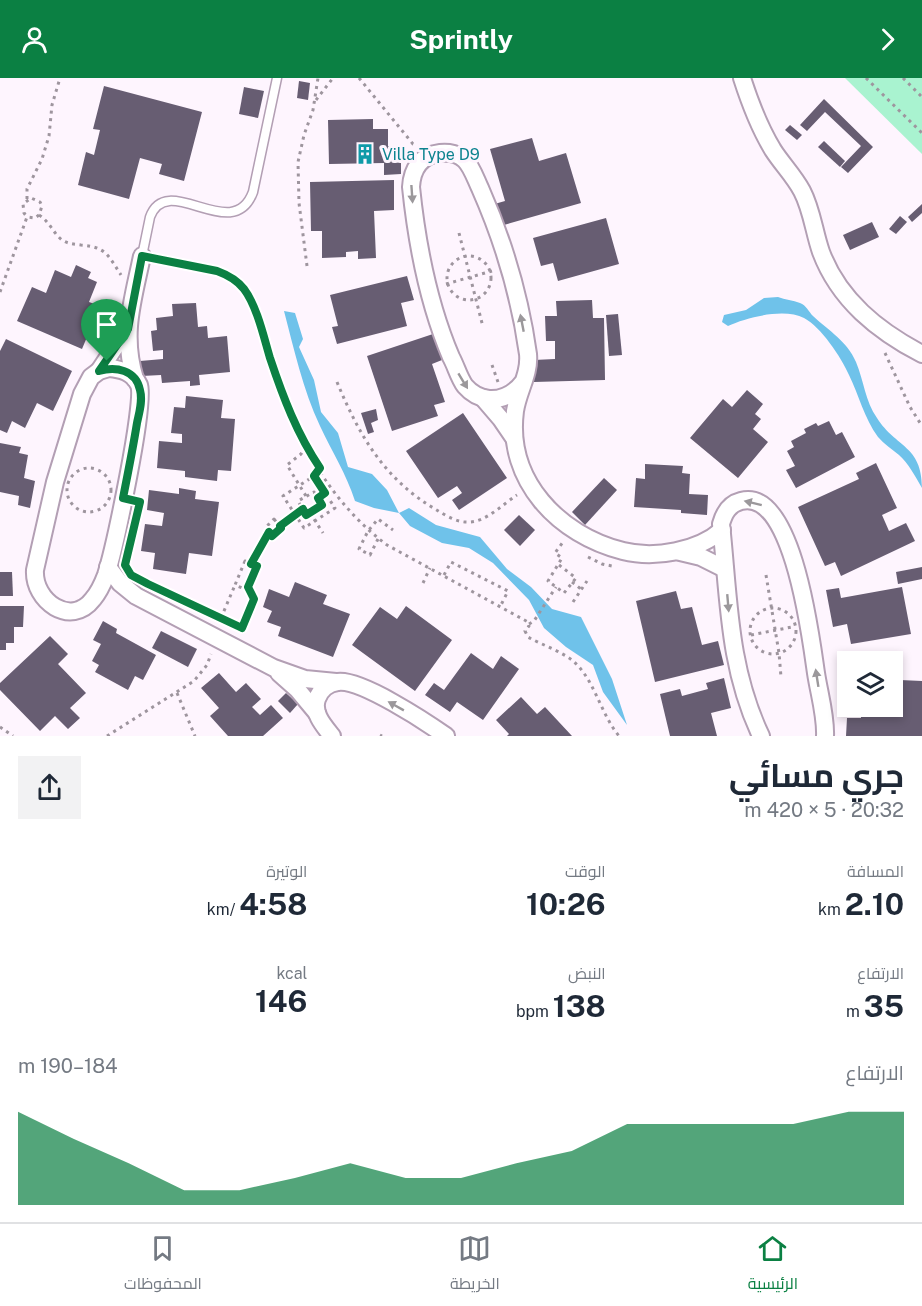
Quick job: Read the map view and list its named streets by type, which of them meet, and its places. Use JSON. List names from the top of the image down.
{
  "places": {
    "building": ["Villa Type D9"]
  },
  "page": {
    "header": "Sprintly",
    "heading": ["جري مسائي", "20:32 · 5 × 420 m"],
    "stats": [
      ["المسافة", "2.10 km"],
      ["الوقت", "10:26"],
      ["الوتيرة", "4:58 /km"],
      ["الارتفاع", "35 m"],
      ["النبض", "138 bpm"],
      ["kcal", "146"]
    ],
    "chart": ["الارتفاع", "184–190 m"],
    "tabs": ["الرئيسية", "الخريطة", "المحفوظات"]
  }
}
